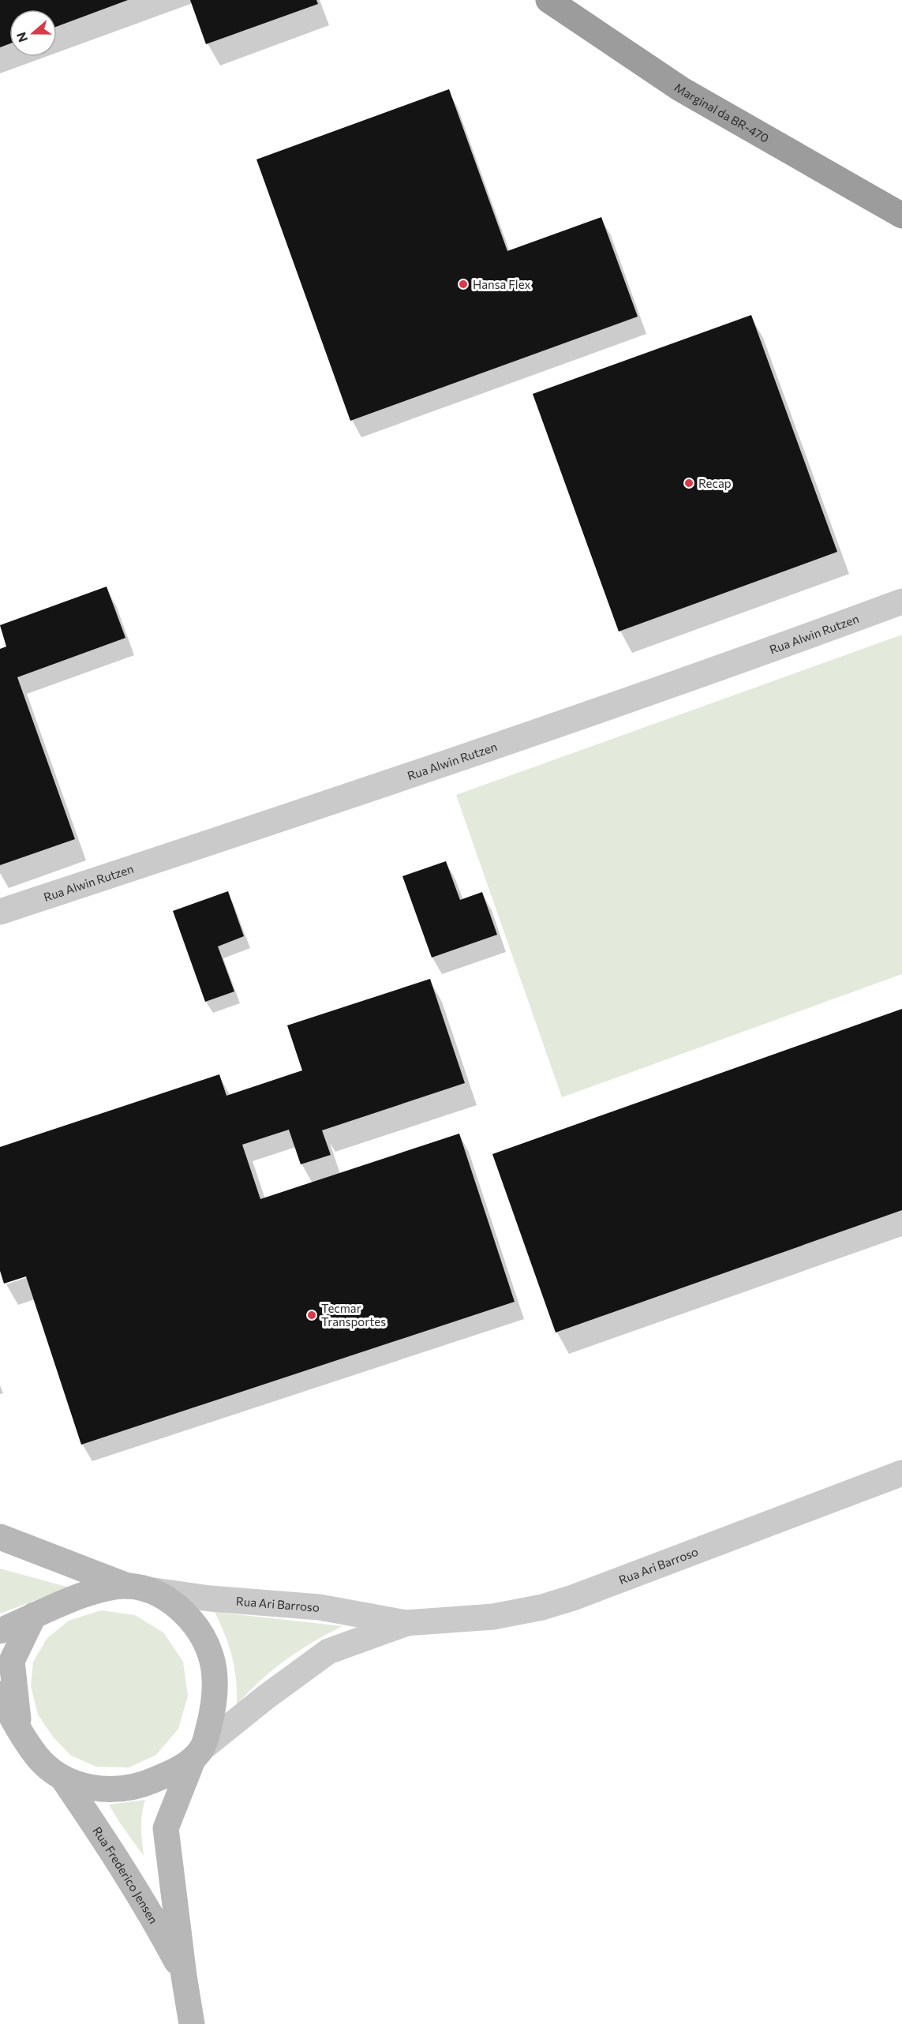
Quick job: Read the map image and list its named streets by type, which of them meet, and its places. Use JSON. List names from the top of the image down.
{
  "streets": {
    "highway": ["Marginal da BR-470"],
    "main road": ["Rua Frederico Jensen"],
    "street": ["Rua Alwin Rutzen", "Rua Ari Barroso"]
  },
  "crossings": [
    ["Rua Ari Barroso", "Rua Frederico Jensen"]
  ],
  "places": ["Hansa Flex", "Recap", "Tecmar Transportes"],
  "north": "left"
}
